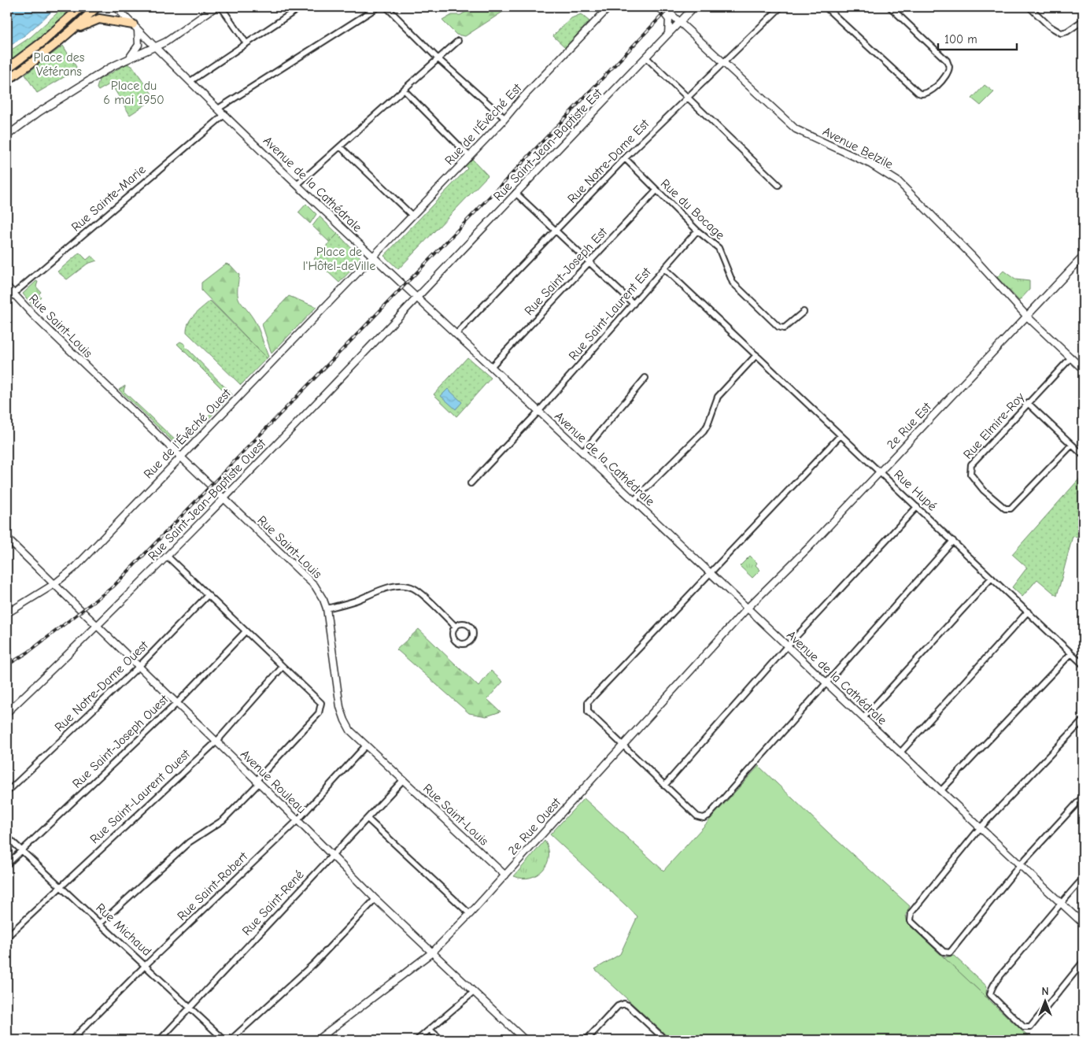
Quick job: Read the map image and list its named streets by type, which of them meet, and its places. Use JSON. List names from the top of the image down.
{
  "streets": {
    "street": [
      "Rue de l'Évêché Est",
      "Rue Saint-Jean-Baptiste Est",
      "Avenue Belzile",
      "Rue Notre-Dame Est",
      "Avenue de la Cathédrale",
      "Rue Sainte-Marie",
      "Rue du Bocage",
      "Rue Saint-Joseph Est",
      "Rue Saint-Laurent Est",
      "Rue Saint-Louis",
      "2e Rue Est",
      "Rue Elmire-Roy",
      "Rue de l'Évêché Ouest",
      "Rue Hupé",
      "Rue Saint-Jean-Baptiste Ouest",
      "Rue Notre-Dame Ouest",
      "Rue Saint-Joseph Ouest",
      "Avenue Rouleau",
      "Rue Saint-Laurent Ouest",
      "2e Rue Ouest",
      "Rue Saint-Robert",
      "Rue Saint-René",
      "Rue Michaud"
    ]
  },
  "crossings": [
    ["Rue de l'Évêché Est", "Avenue de la Cathédrale"],
    ["Rue de l'Évêché Est", "Rue de l'Évêché Ouest"],
    ["Rue Saint-Jean-Baptiste Est", "Avenue Belzile"],
    ["Rue Saint-Jean-Baptiste Est", "Avenue de la Cathédrale"],
    ["Rue Saint-Jean-Baptiste Est", "Rue Saint-Jean-Baptiste Ouest"],
    ["Avenue Belzile", "Rue Notre-Dame Est"],
    ["Avenue Belzile", "2e Rue Est"],
    ["Avenue Belzile", "Rue Elmire-Roy"],
    ["Rue Notre-Dame Est", "Avenue de la Cathédrale"],
    ["Rue Notre-Dame Est", "Rue du Bocage"],
    ["Avenue de la Cathédrale", "Rue Sainte-Marie"],
    ["Avenue de la Cathédrale", "Rue Saint-Joseph Est"],
    ["Avenue de la Cathédrale", "Rue Saint-Laurent Est"],
    ["Avenue de la Cathédrale", "2e Rue Est"],
    ["Avenue de la Cathédrale", "Rue de l'Évêché Ouest"],
    ["Avenue de la Cathédrale", "Rue Saint-Jean-Baptiste Ouest"],
    ["Avenue de la Cathédrale", "2e Rue Ouest"],
    ["Rue Sainte-Marie", "Rue Saint-Louis"],
    ["Rue du Bocage", "Rue Saint-Joseph Est"],
    ["Rue du Bocage", "Rue Saint-Laurent Est"],
    ["Rue Saint-Laurent Est", "Rue Hupé"],
    ["Rue Saint-Louis", "Rue de l'Évêché Ouest"],
    ["Rue Saint-Louis", "Rue Saint-Jean-Baptiste Ouest"],
    ["Rue Saint-Louis", "2e Rue Ouest"],
    ["Rue Saint-Louis", "Rue Saint-Robert"],
    ["Rue Saint-Louis", "Rue Saint-René"],
    ["2e Rue Est", "Rue Hupé"],
    ["2e Rue Est", "2e Rue Ouest"],
    ["Rue de l'Évêché Ouest", "Avenue Rouleau"],
    ["Rue Saint-Jean-Baptiste Ouest", "Avenue Rouleau"],
    ["Rue Notre-Dame Ouest", "Avenue Rouleau"],
    ["Rue Saint-Joseph Ouest", "Avenue Rouleau"],
    ["Rue Saint-Joseph Ouest", "Rue Michaud"],
    ["Avenue Rouleau", "Rue Saint-Laurent Ouest"],
    ["Avenue Rouleau", "2e Rue Ouest"],
    ["Avenue Rouleau", "Rue Saint-Robert"],
    ["Avenue Rouleau", "Rue Saint-René"],
    ["Rue Saint-Laurent Ouest", "Rue Michaud"],
    ["Rue Saint-Robert", "Rue Michaud"],
    ["Rue Saint-René", "Rue Michaud"]
  ],
  "parks": ["Place des Vétérans", "Place du 6 mai 1950", "Place de l'Hôtel-deVille"],
  "scale_bar": "100 m",
  "north": "top"
}
